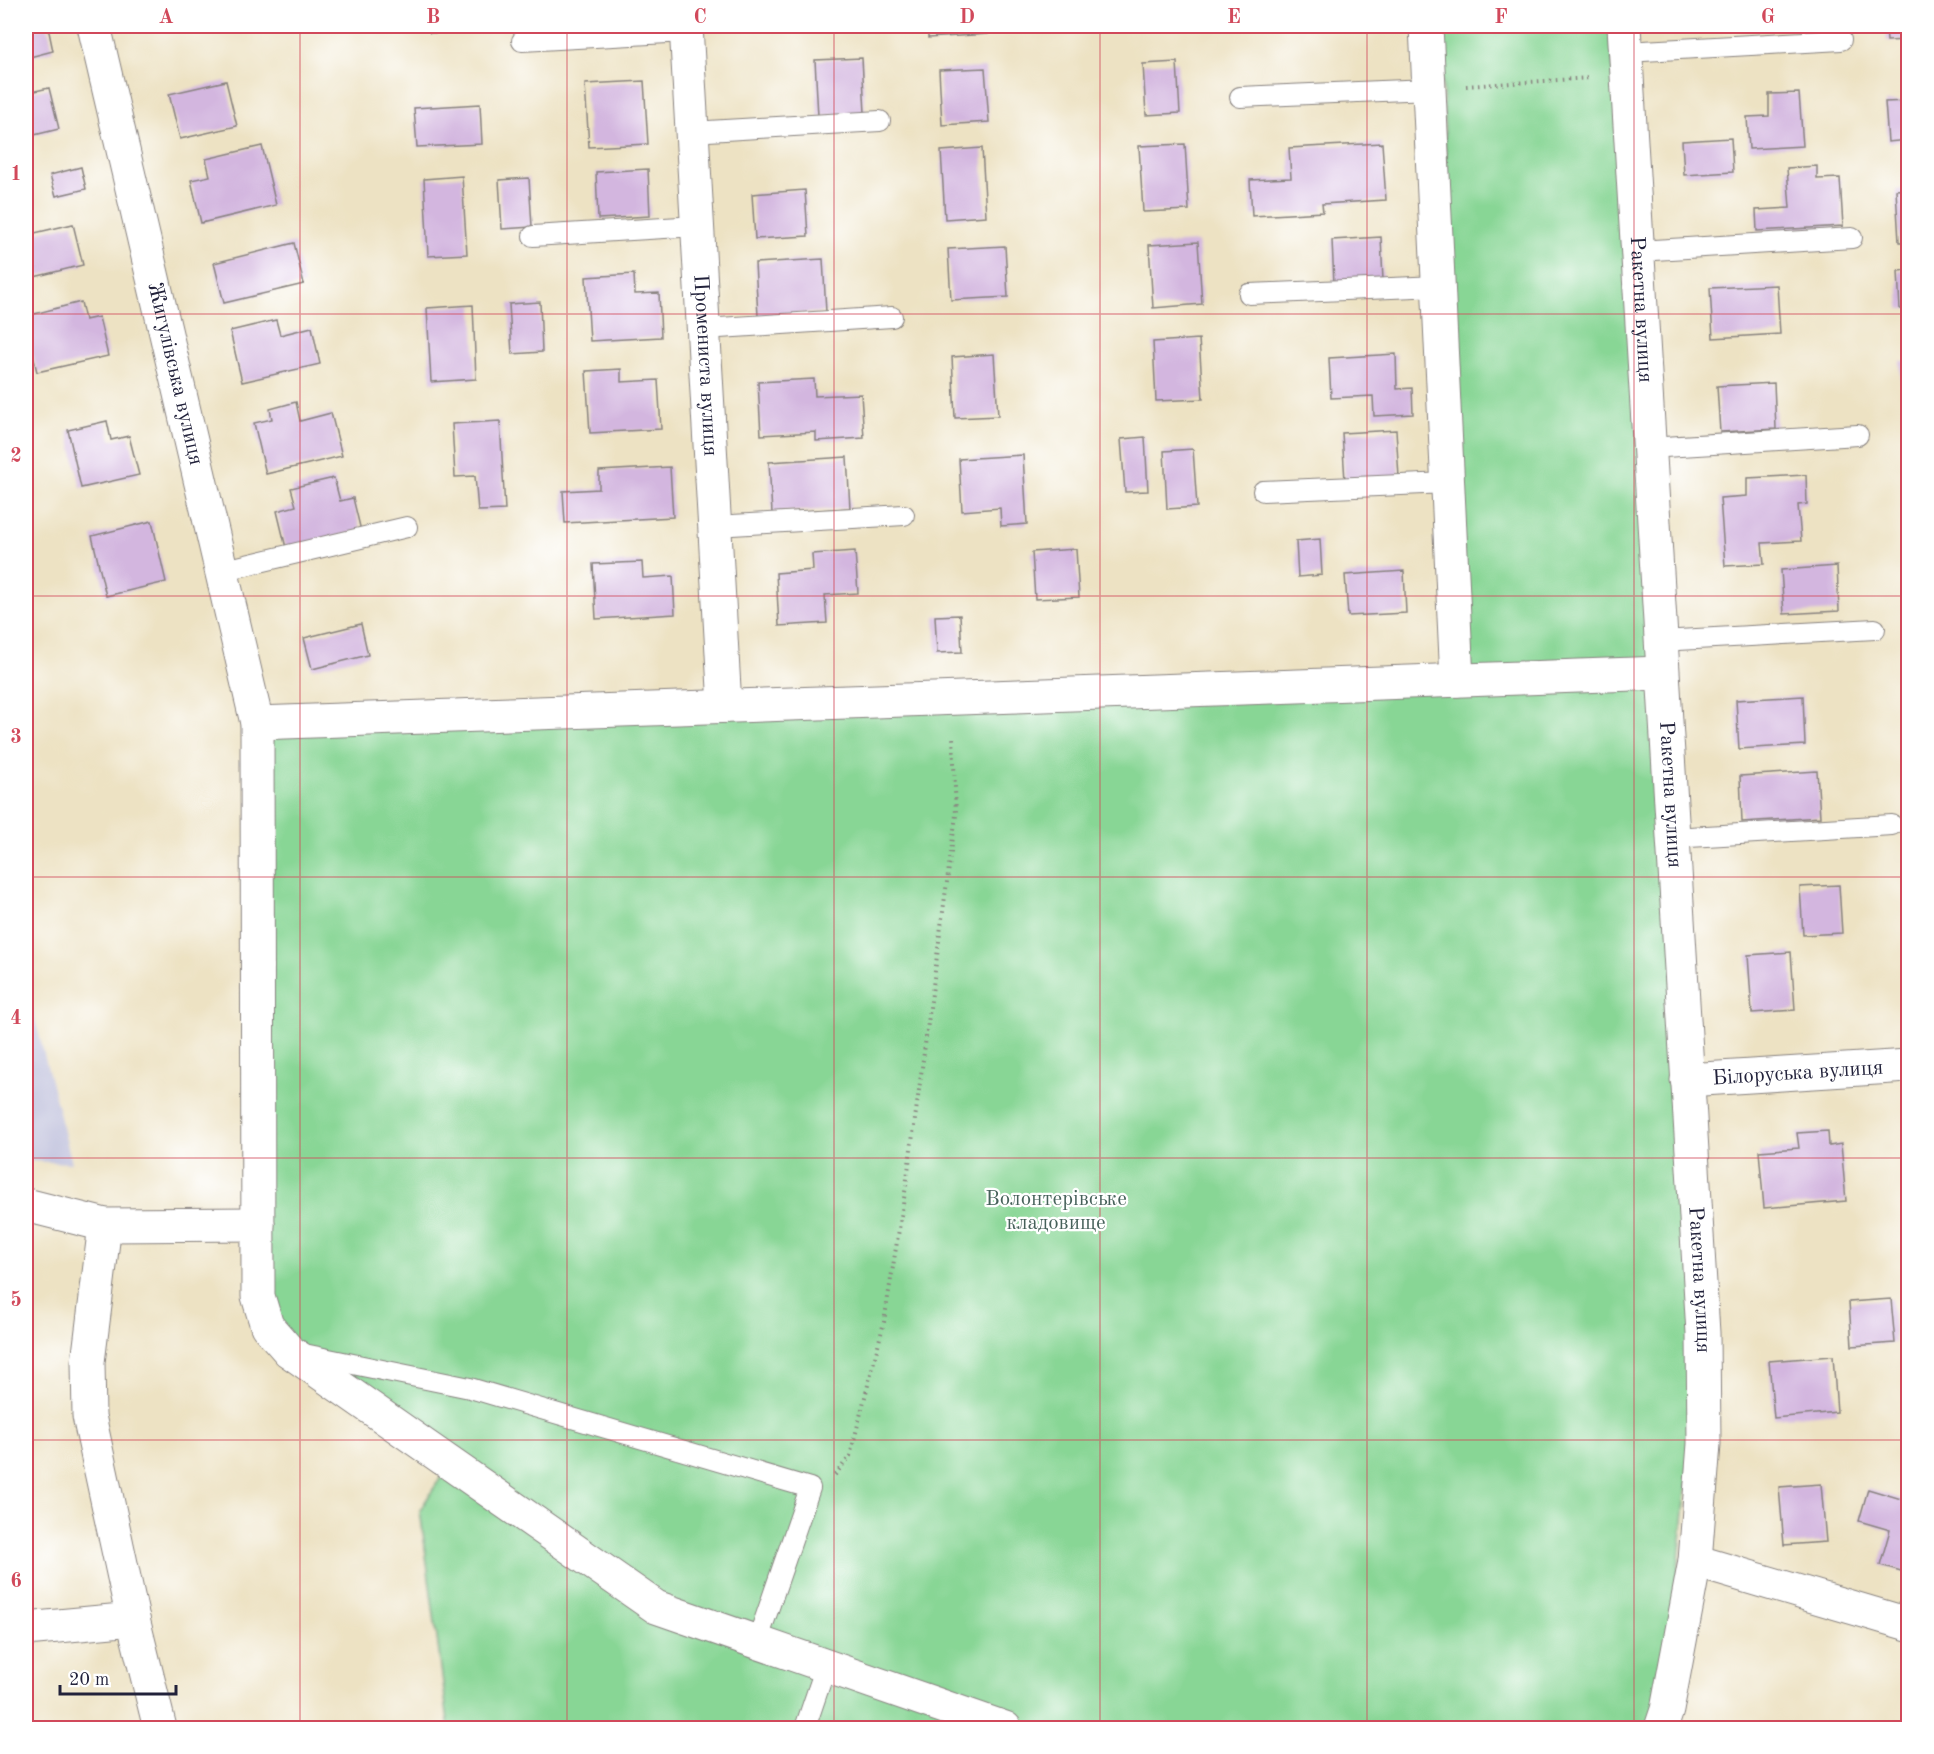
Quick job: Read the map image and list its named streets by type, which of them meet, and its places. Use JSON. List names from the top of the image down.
{
  "streets": {
    "street": [
      "Ракетна вулиця",
      "Промениста вулиця",
      "Жигулівська вулиця",
      "Білоруська вулиця"
    ]
  },
  "crossings": [
    ["Ракетна вулиця", "Білоруська вулиця"]
  ],
  "parks": ["Волонтерівське кладовище"],
  "scale_bar": "20 m",
  "grid": {
    "columns": [
      "A",
      "B",
      "C",
      "D",
      "E",
      "F",
      "G"
    ],
    "rows": [
      "1",
      "2",
      "3",
      "4",
      "5",
      "6"
    ]
  }
}
